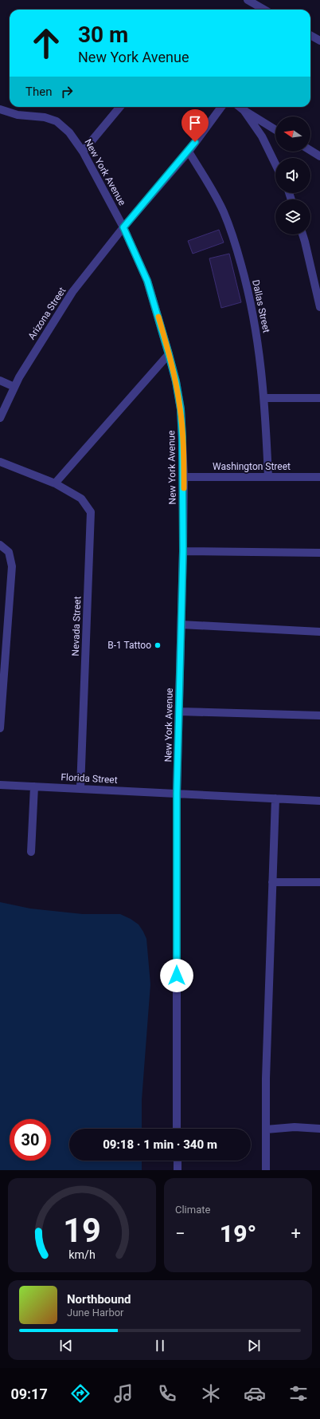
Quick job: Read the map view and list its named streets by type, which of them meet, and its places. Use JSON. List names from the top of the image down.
{
  "streets": {
    "street": [
      "New York Avenue",
      "Dallas Street",
      "Arizona Street",
      "Washington Street",
      "Nevada Street",
      "Florida Street"
    ]
  },
  "crossings": [
    ["New York Avenue", "Arizona Street"],
    ["New York Avenue", "Washington Street"],
    ["New York Avenue", "Florida Street"],
    ["Dallas Street", "Washington Street"],
    ["Nevada Street", "Florida Street"]
  ],
  "places": ["B-1 Tattoo"],
  "north": "left",
  "page": {
    "turn": ["30 m", "New York Avenue"],
    "then": "Then",
    "limit": "30",
    "trip": "09:18 · 1 min · 340 m",
    "tile": "Climate",
    "heat": ["−", "19°", "+"],
    "song": ["Northbound", "June Harbor"],
    "tabs": "09:17",
    "gauge": ["19", "km/h"]
  }
}
